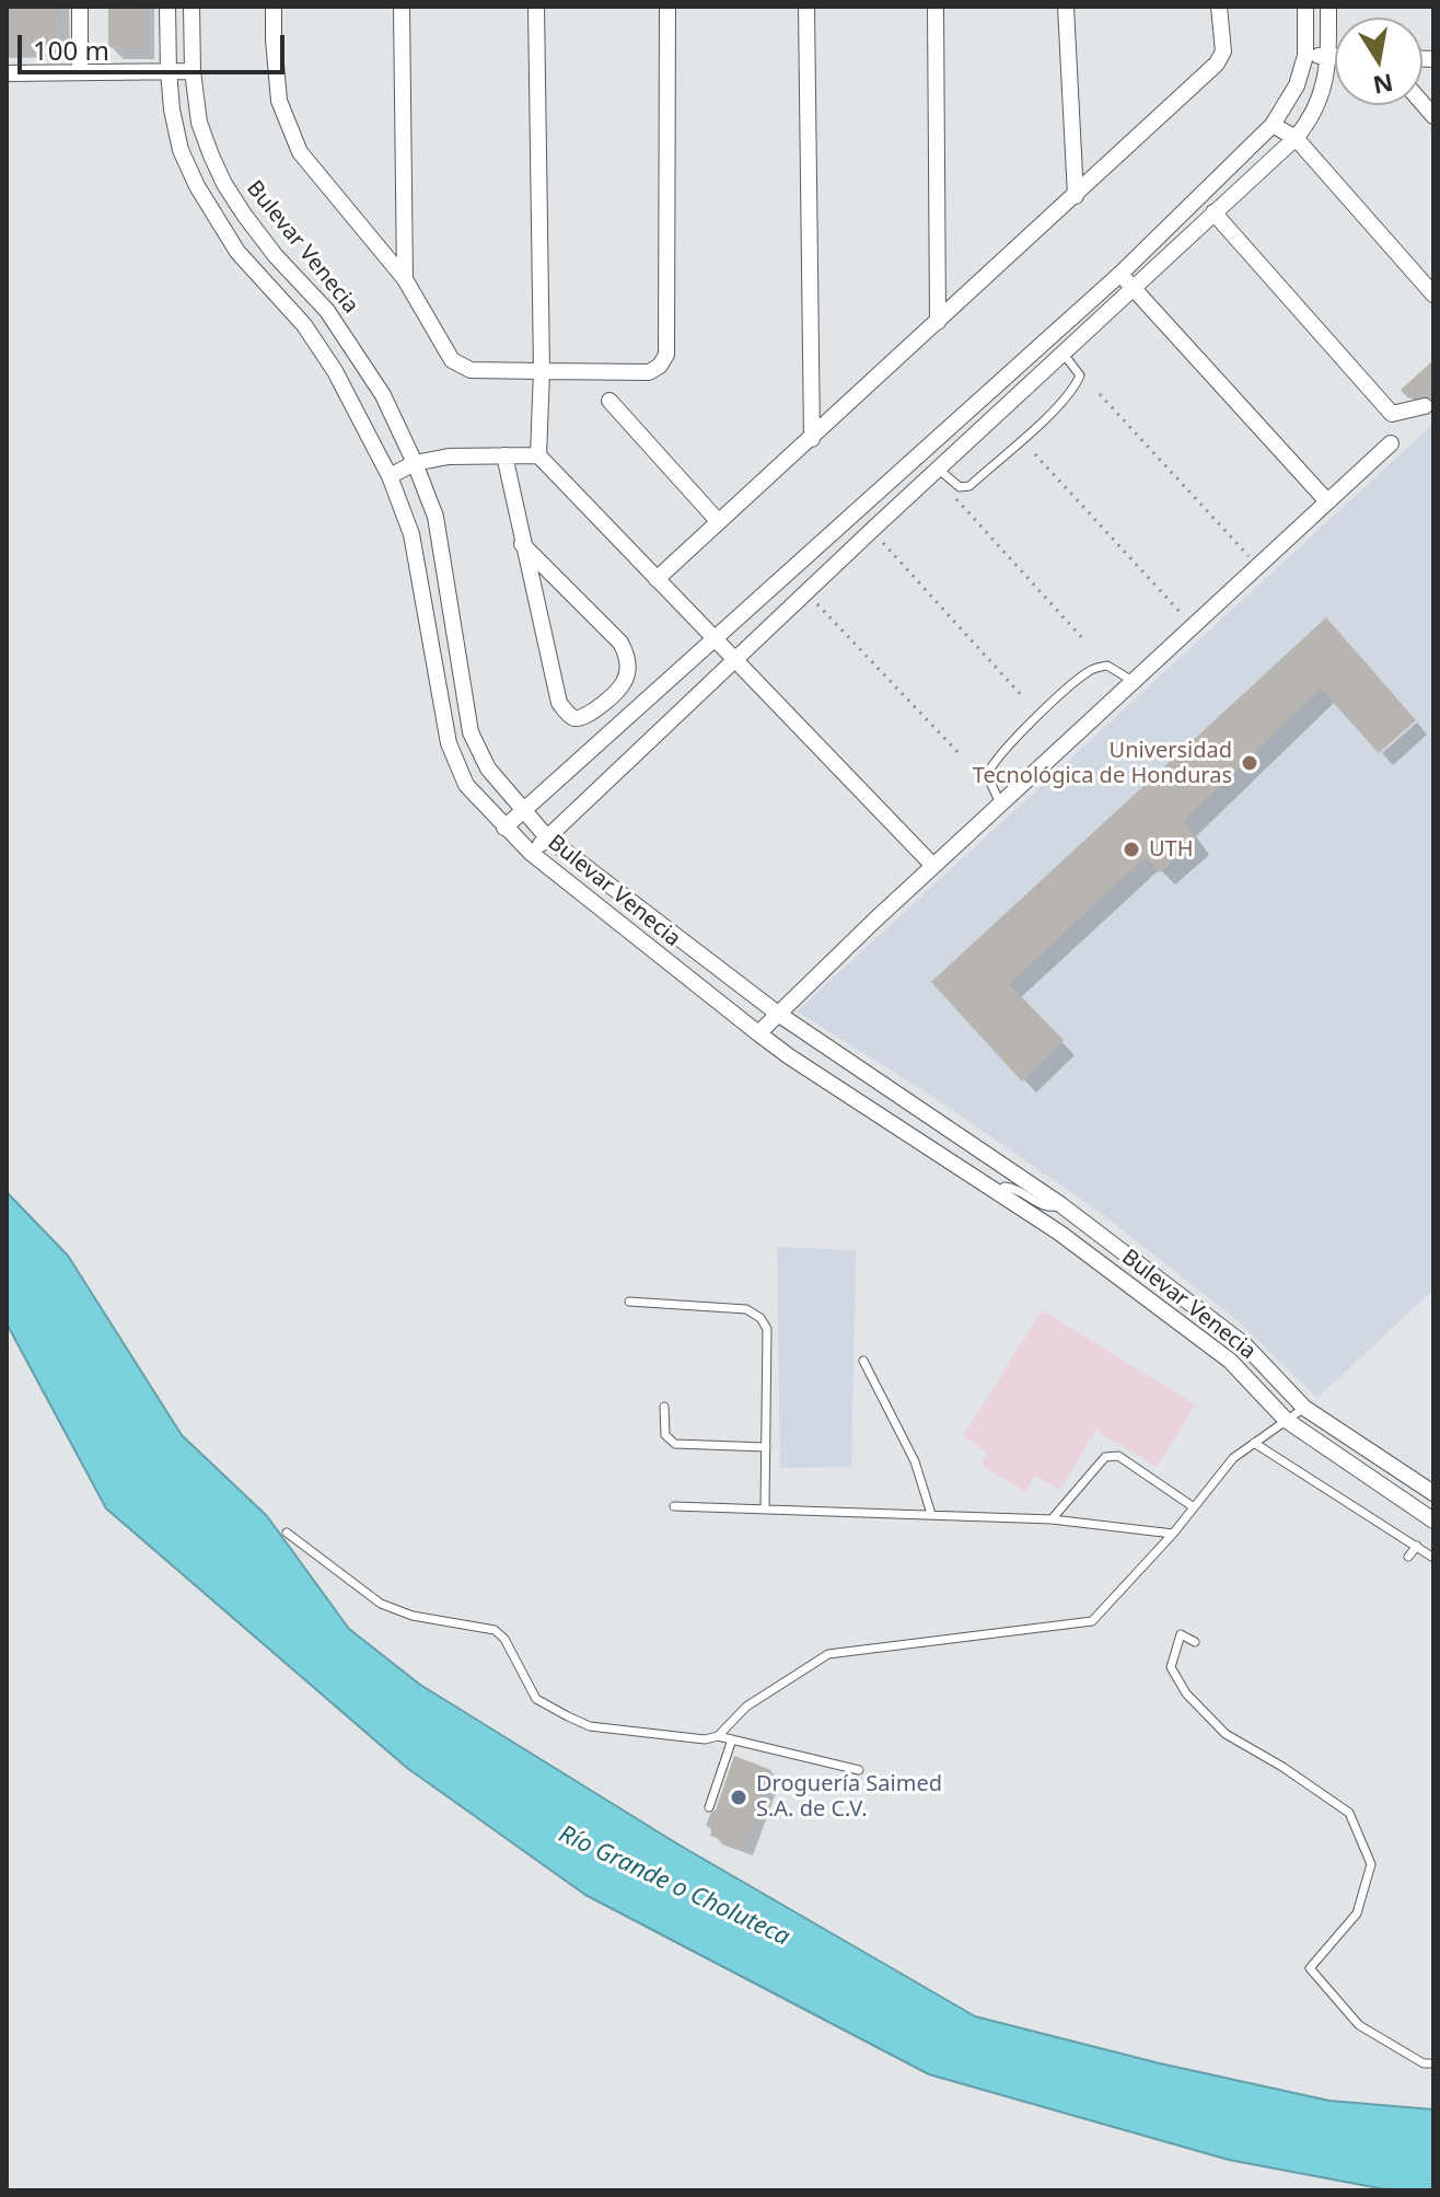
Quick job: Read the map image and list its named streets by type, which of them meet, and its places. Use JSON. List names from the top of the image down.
{
  "streets": {
    "street": ["Bulevar Venecia"]
  },
  "water": ["Río Grande o Choluteca"],
  "places": ["Universidad Tecnológica de Honduras", "UTH", "Droguería Saimed S.A. de C.V."],
  "scale_bar": "100 m",
  "north": "bottom"
}
